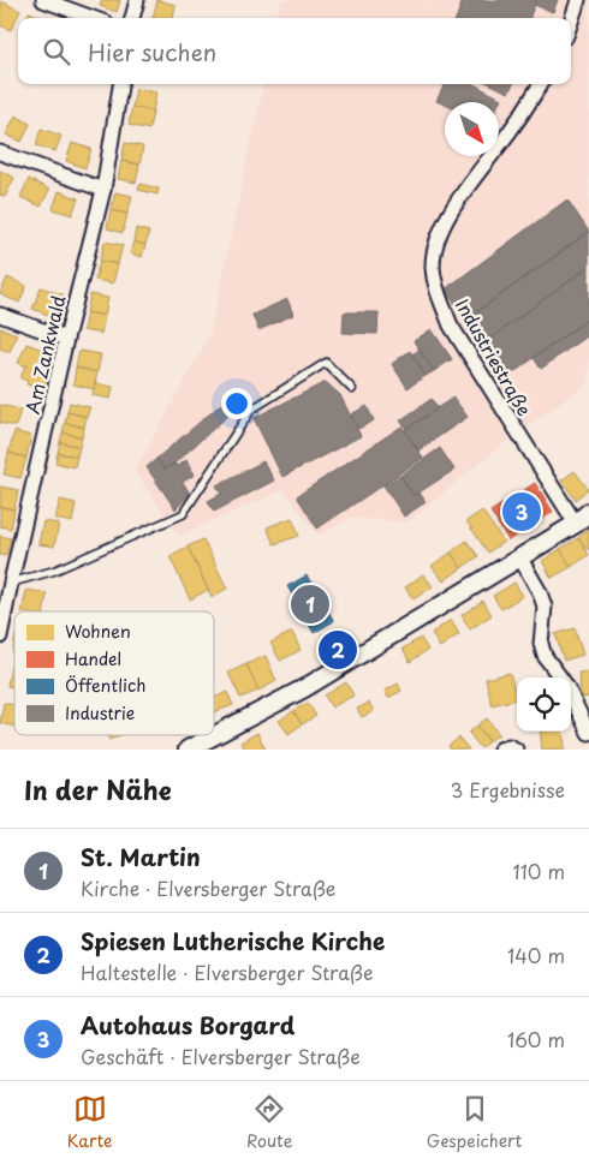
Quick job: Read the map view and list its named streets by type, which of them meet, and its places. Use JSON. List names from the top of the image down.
{
  "streets": {
    "street": ["Am Zankwald", "Industriestraße"]
  },
  "legend": [
    "Wohnen",
    "Handel",
    "Öffentlich",
    "Industrie"
  ],
  "north": "bottom right",
  "page": {
    "search": "Hier suchen",
    "pins": ["3", "1", "2"],
    "heading": ["In der Nähe", "3 Ergebnisse"],
    "list": [
      {
        "mark": "1",
        "name": "St. Martin",
        "note": "Kirche · Elversberger Straße",
        "value": "110 m"
      },
      {
        "mark": "2",
        "name": "Spiesen Lutherische Kirche",
        "note": "Haltestelle · Elversberger Straße",
        "value": "140 m"
      },
      {
        "mark": "3",
        "name": "Autohaus Borgard",
        "note": "Geschäft · Elversberger Straße",
        "value": "160 m"
      }
    ],
    "nav": ["Karte", "Route", "Gespeichert"]
  }
}
